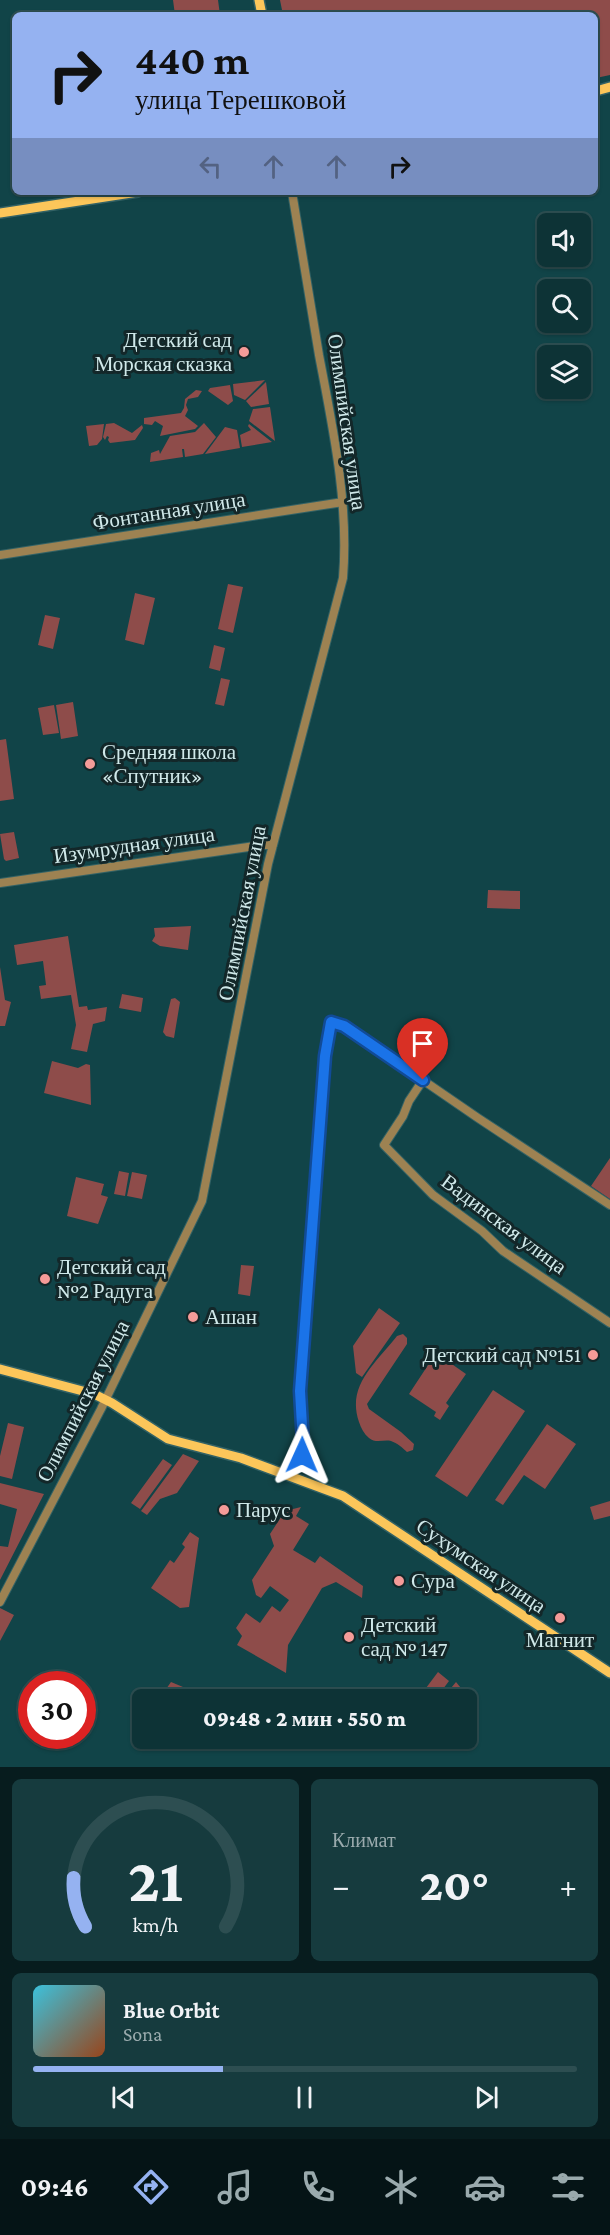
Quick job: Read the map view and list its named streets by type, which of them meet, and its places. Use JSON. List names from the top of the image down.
{
  "streets": {
    "main road": ["Сухумская улица"],
    "street": [
      "Олимпийская улица",
      "Фонтанная улица",
      "Изумрудная улица",
      "Вадинская улица"
    ]
  },
  "crossings": [
    ["Олимпийская улица", "Фонтанная улица"],
    ["Олимпийская улица", "Изумрудная улица"],
    ["Олимпийская улица", "Сухумская улица"]
  ],
  "places": [
    "Детский сад Морская сказка",
    "Средняя школа «Спутник»",
    "Детский сад №2 Радуга",
    "Ашан",
    "Детский сад №151",
    "Парус",
    "Сура",
    "Магнит",
    "Детский сад № 147"
  ],
  "page": {
    "turn": ["440 m", "улица Терешковой"],
    "limit": "30",
    "trip": "09:48 · 2 мин · 550 m",
    "tile": "Климат",
    "heat": ["−", "20°", "+"],
    "song": ["Blue Orbit", "Sona"],
    "tabs": "09:46",
    "gauge": ["21", "km/h"]
  }
}
